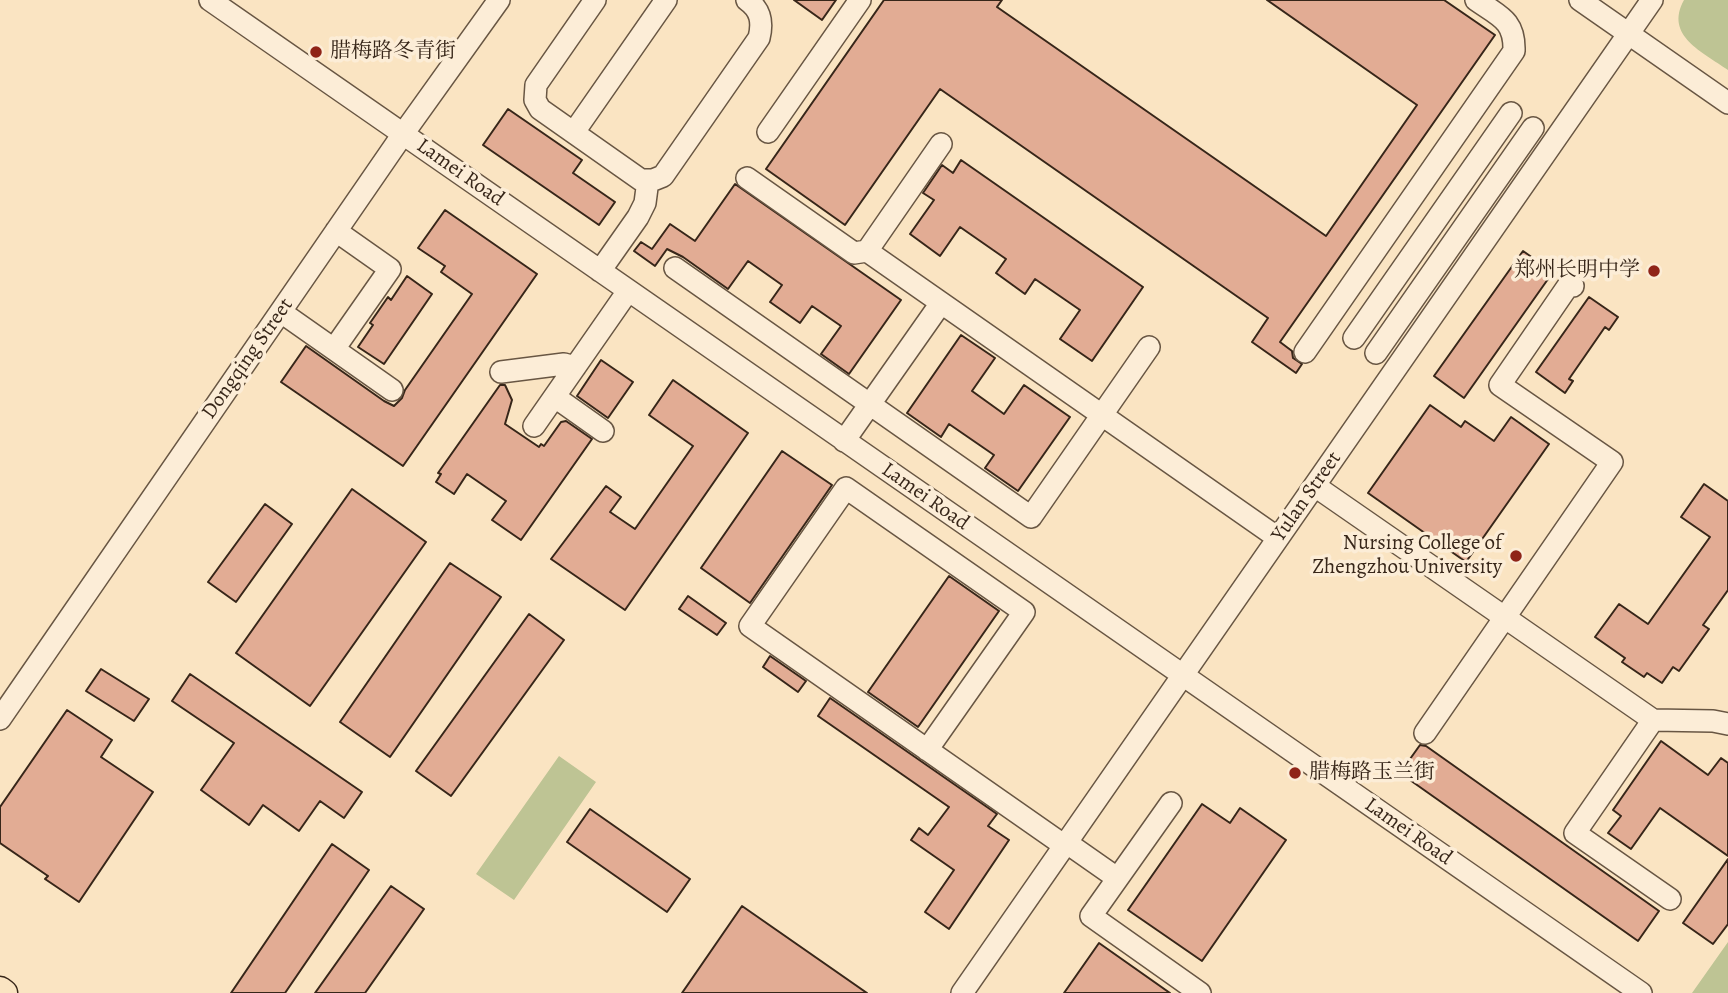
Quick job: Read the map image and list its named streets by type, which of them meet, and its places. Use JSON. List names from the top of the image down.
{
  "streets": {
    "street": ["Lamei Road", "Dongqing Street", "Yulan Street"]
  },
  "crossings": [
    ["Lamei Road", "Dongqing Street"],
    ["Lamei Road", "Yulan Street"]
  ],
  "places": [
    "腊梅路冬青街",
    "郑州长明中学",
    "Nursing College of Zhengzhou University",
    "腊梅路玉兰街"
  ]
}
